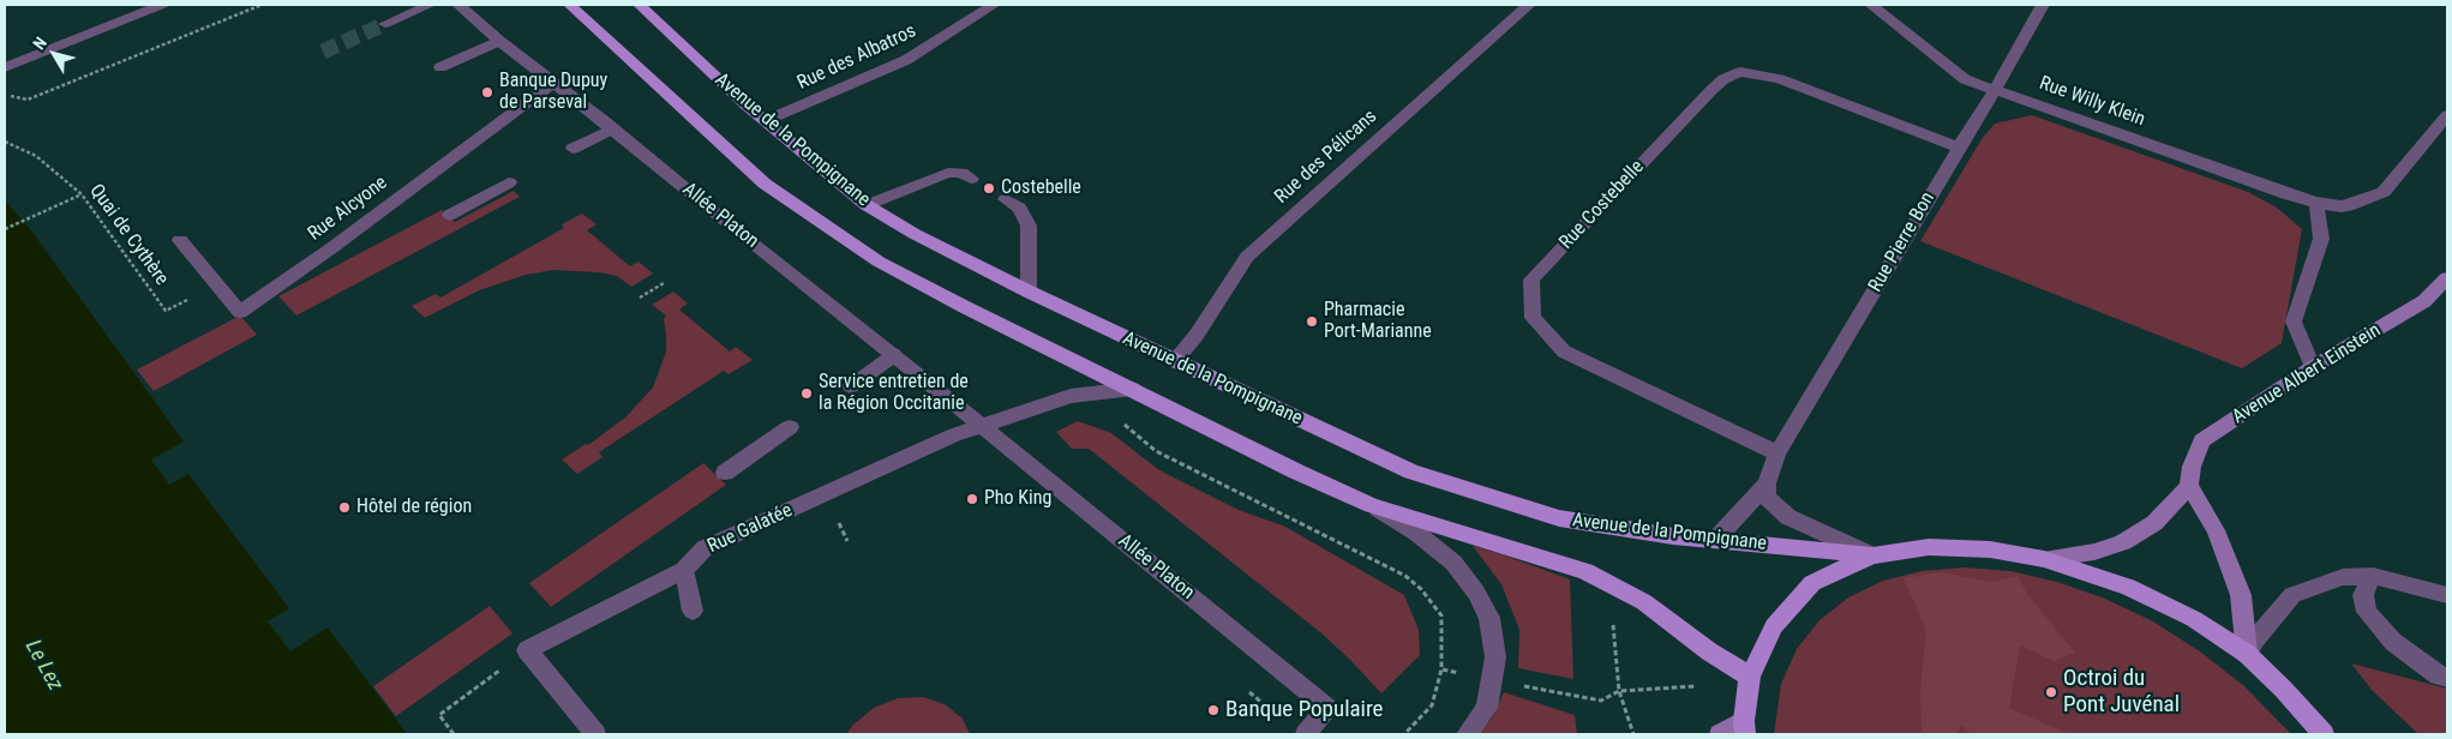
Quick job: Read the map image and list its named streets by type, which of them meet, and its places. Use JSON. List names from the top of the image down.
{
  "streets": {
    "main road": ["Avenue de la Pompignane", "Avenue Albert Einstein"],
    "street": [
      "Rue des Albatros",
      "Rue Willy Klein",
      "Rue des Pélicans",
      "Rue Costebelle",
      "Rue Alcyone",
      "Allée Platon",
      "Rue Pierre Bon",
      "Rue Galatée"
    ],
    "path": ["Quai de Cythère"]
  },
  "crossings": [
    ["Rue des Albatros", "Avenue de la Pompignane"],
    ["Rue Willy Klein", "Rue Pierre Bon"],
    ["Avenue de la Pompignane", "Rue des Pélicans"],
    ["Avenue de la Pompignane", "Rue Pierre Bon"],
    ["Rue Costebelle", "Rue Pierre Bon"],
    ["Rue Alcyone", "Allée Platon"],
    ["Allée Platon", "Rue Galatée"]
  ],
  "water": ["Le Lez"],
  "places": [
    "Banque Dupuy de Parseval",
    "Costebelle",
    "Pharmacie Port-Marianne",
    "Service entretien de la Région Occitanie",
    "Pho King",
    "Hôtel de région",
    "Octroi du Pont Juvénal",
    "Banque Populaire"
  ],
  "north": "top left"
}
